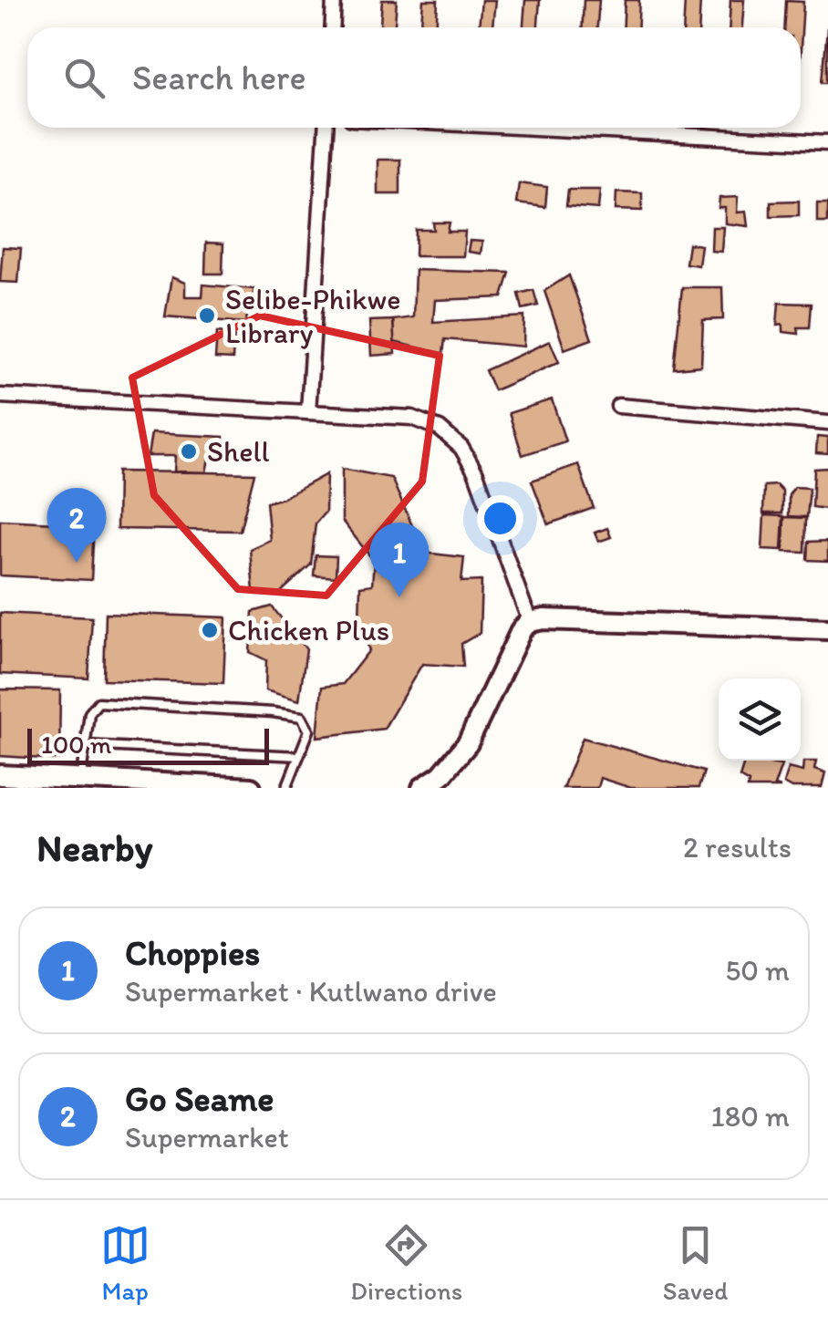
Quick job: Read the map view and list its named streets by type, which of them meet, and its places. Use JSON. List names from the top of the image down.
{
  "places": ["Selibe-Phikwe Library", "Shell", "Chicken Plus"],
  "scale_bar": "100 m",
  "page": {
    "search": "Search here",
    "pins": ["2", "1"],
    "scale": "100 m",
    "heading": ["Nearby", "2 results"],
    "list": [
      {
        "mark": "1",
        "name": "Choppies",
        "note": "Supermarket · Kutlwano drive",
        "value": "50 m"
      },
      {
        "mark": "2",
        "name": "Go Seame",
        "note": "Supermarket",
        "value": "180 m"
      }
    ],
    "nav": ["Map", "Directions", "Saved"]
  }
}
